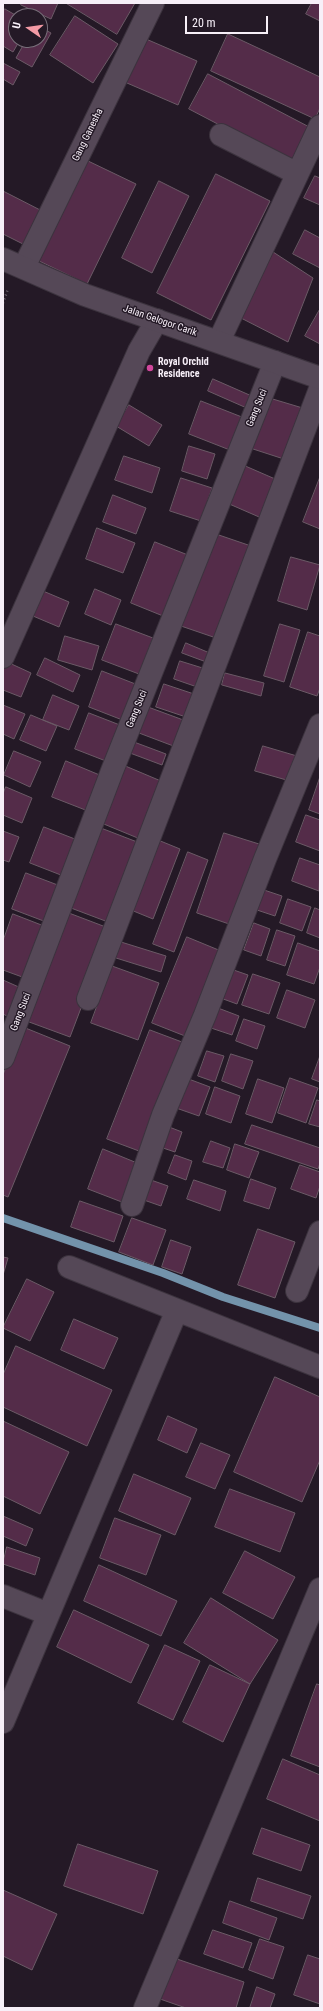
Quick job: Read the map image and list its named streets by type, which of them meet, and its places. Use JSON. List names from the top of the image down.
{
  "streets": {
    "street": ["Gang Ganesha", "Jalan Gelogor Carik", "Gang Suci"]
  },
  "crossings": [
    ["Gang Ganesha", "Jalan Gelogor Carik"],
    ["Jalan Gelogor Carik", "Gang Suci"]
  ],
  "places": ["Royal Orchid Residence"],
  "scale_bar": "20 m",
  "north": "left"
}
